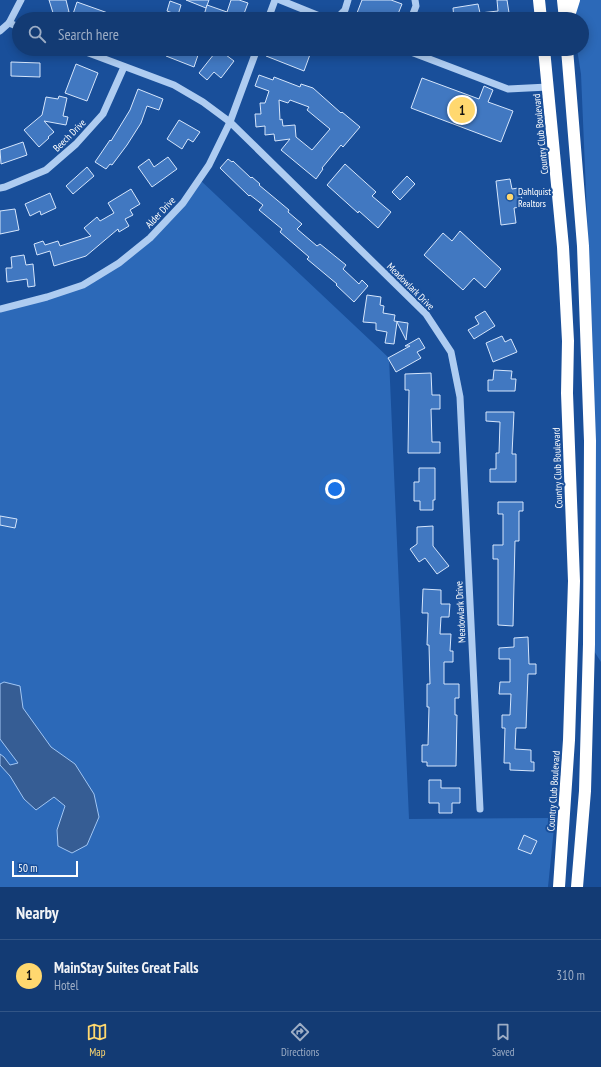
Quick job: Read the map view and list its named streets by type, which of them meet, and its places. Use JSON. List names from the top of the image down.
{
  "streets": {
    "highway": ["Country Club Boulevard"],
    "street": ["Beech Drive", "Alder Drive", "Meadowlark Drive"]
  },
  "crossings": [
    ["Beech Drive", "Meadowlark Drive"],
    ["Alder Drive", "Meadowlark Drive"]
  ],
  "places": ["Dahlquist Realtors"],
  "scale_bar": "50 m",
  "page": {
    "search": "Search here",
    "pins": "1",
    "scale": "50 m",
    "heading": "Nearby",
    "list": [
      {
        "mark": "1",
        "name": "MainStay Suites Great Falls",
        "note": "Hotel",
        "value": "310 m"
      }
    ],
    "nav": ["Map", "Directions", "Saved"]
  }
}
